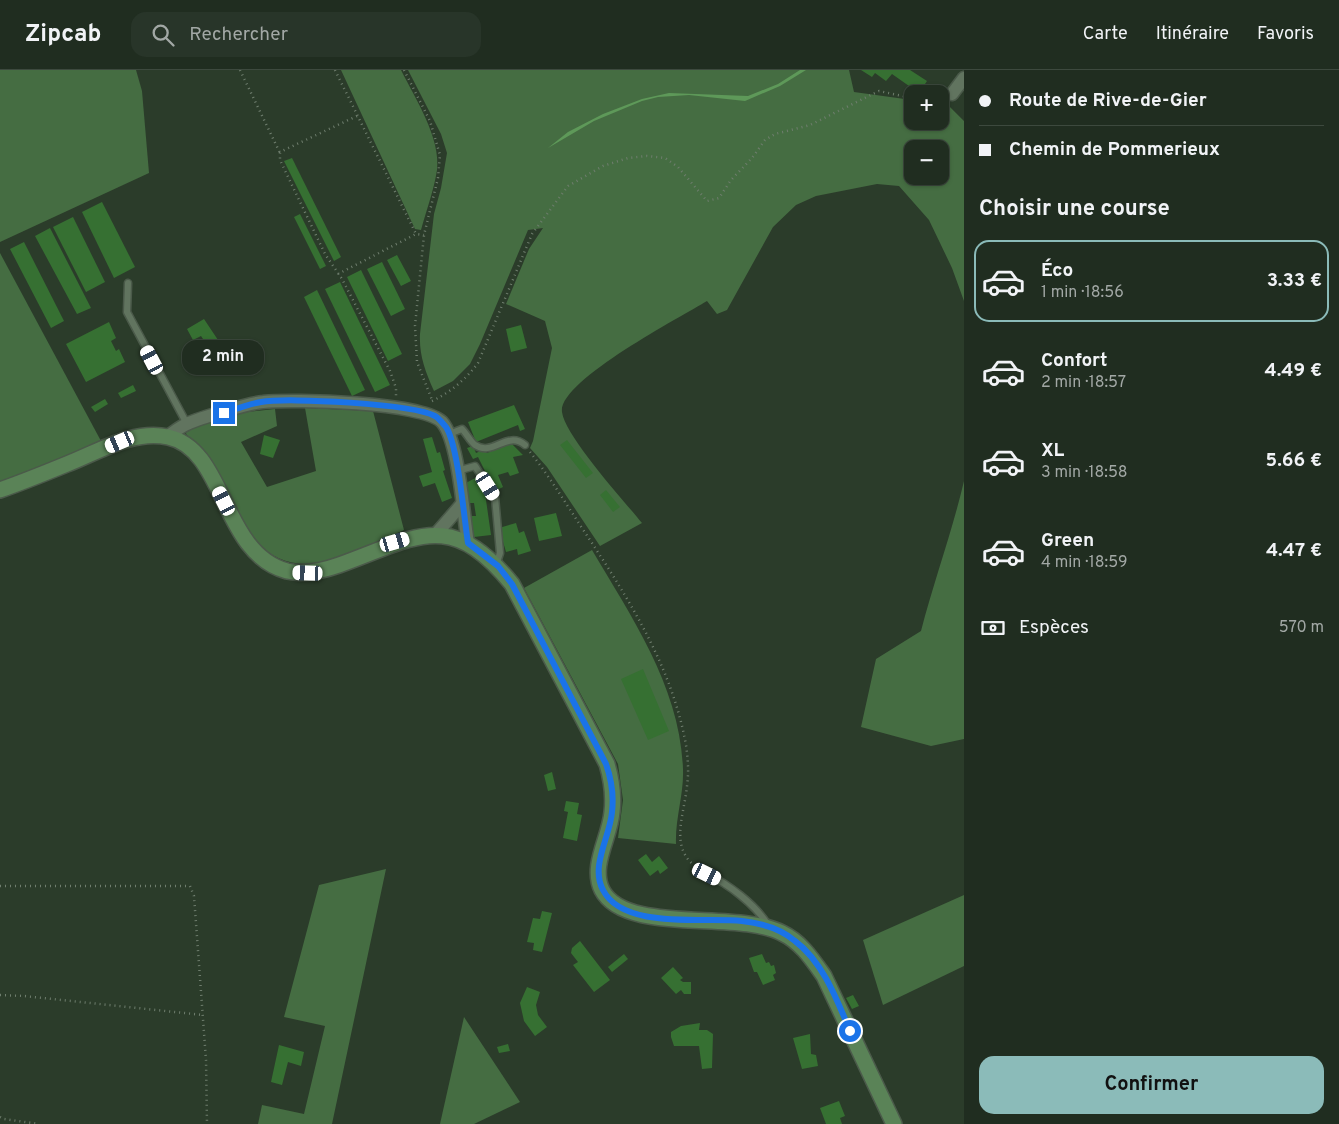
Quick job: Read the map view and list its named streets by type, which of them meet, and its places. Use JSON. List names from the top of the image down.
{
  "page": {
    "header": "Zipcab",
    "search": "Rechercher",
    "nav": ["Carte", "Itinéraire", "Favoris"],
    "banner": ["Route de Rive-de-Gier", "Chemin de Pommerieux"],
    "map_buttons": ["+", "−"],
    "heading": "Choisir une course",
    "list": [
      {
        "name": "Éco",
        "note": "1 min · 18:56",
        "value": "3.33 €"
      },
      {
        "name": "Confort",
        "note": "2 min · 18:57",
        "value": "4.49 €"
      },
      {
        "name": "XL",
        "note": "3 min · 18:58",
        "value": "5.66 €"
      },
      {
        "name": "Green",
        "note": "4 min · 18:59",
        "value": "4.47 €"
      }
    ],
    "bubble": "2 min",
    "pay": ["Espèces", "570 m"],
    "buttons": "Confirmer"
  }
}
